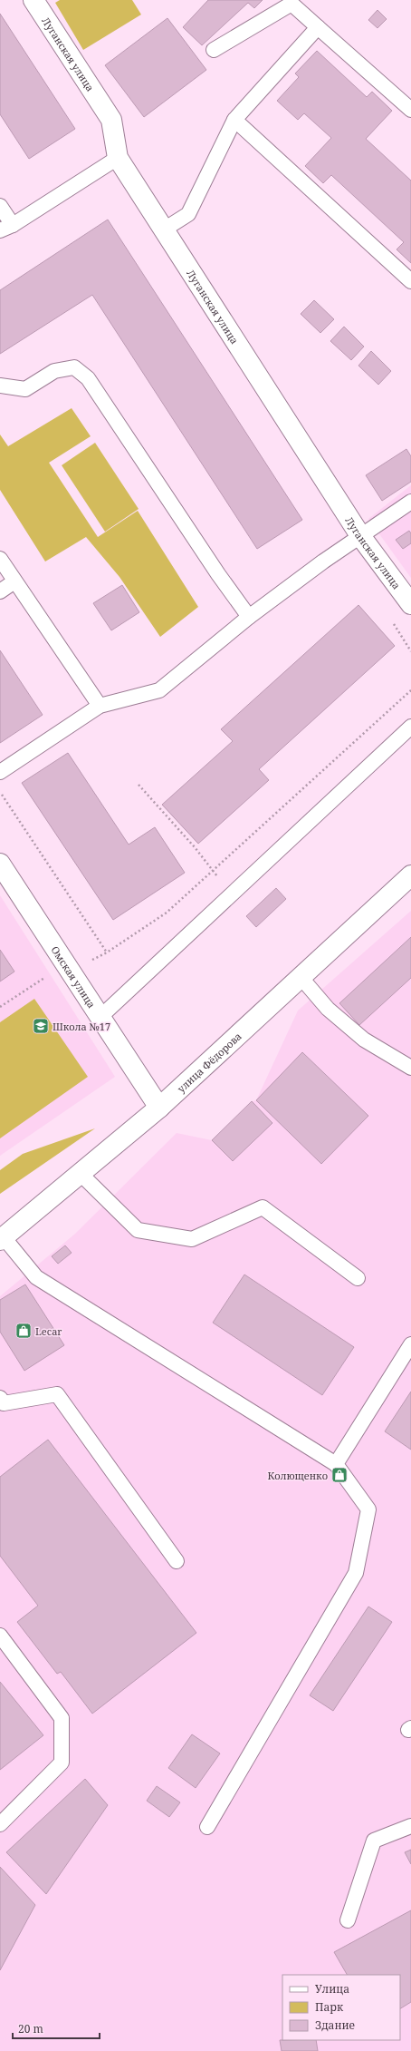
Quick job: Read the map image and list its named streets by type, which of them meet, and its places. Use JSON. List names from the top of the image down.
{
  "streets": {
    "street": ["Луганская улица", "Омская улица", "улица Фёдорова"]
  },
  "crossings": [
    ["Омская улица", "улица Фёдорова"]
  ],
  "places": {
    "school or university": ["Школа №17"],
    "shop": ["Lecar", "Колющенко"]
  },
  "legend": ["Улица", "Парк", "Здание"],
  "scale_bar": "20 m"
}
